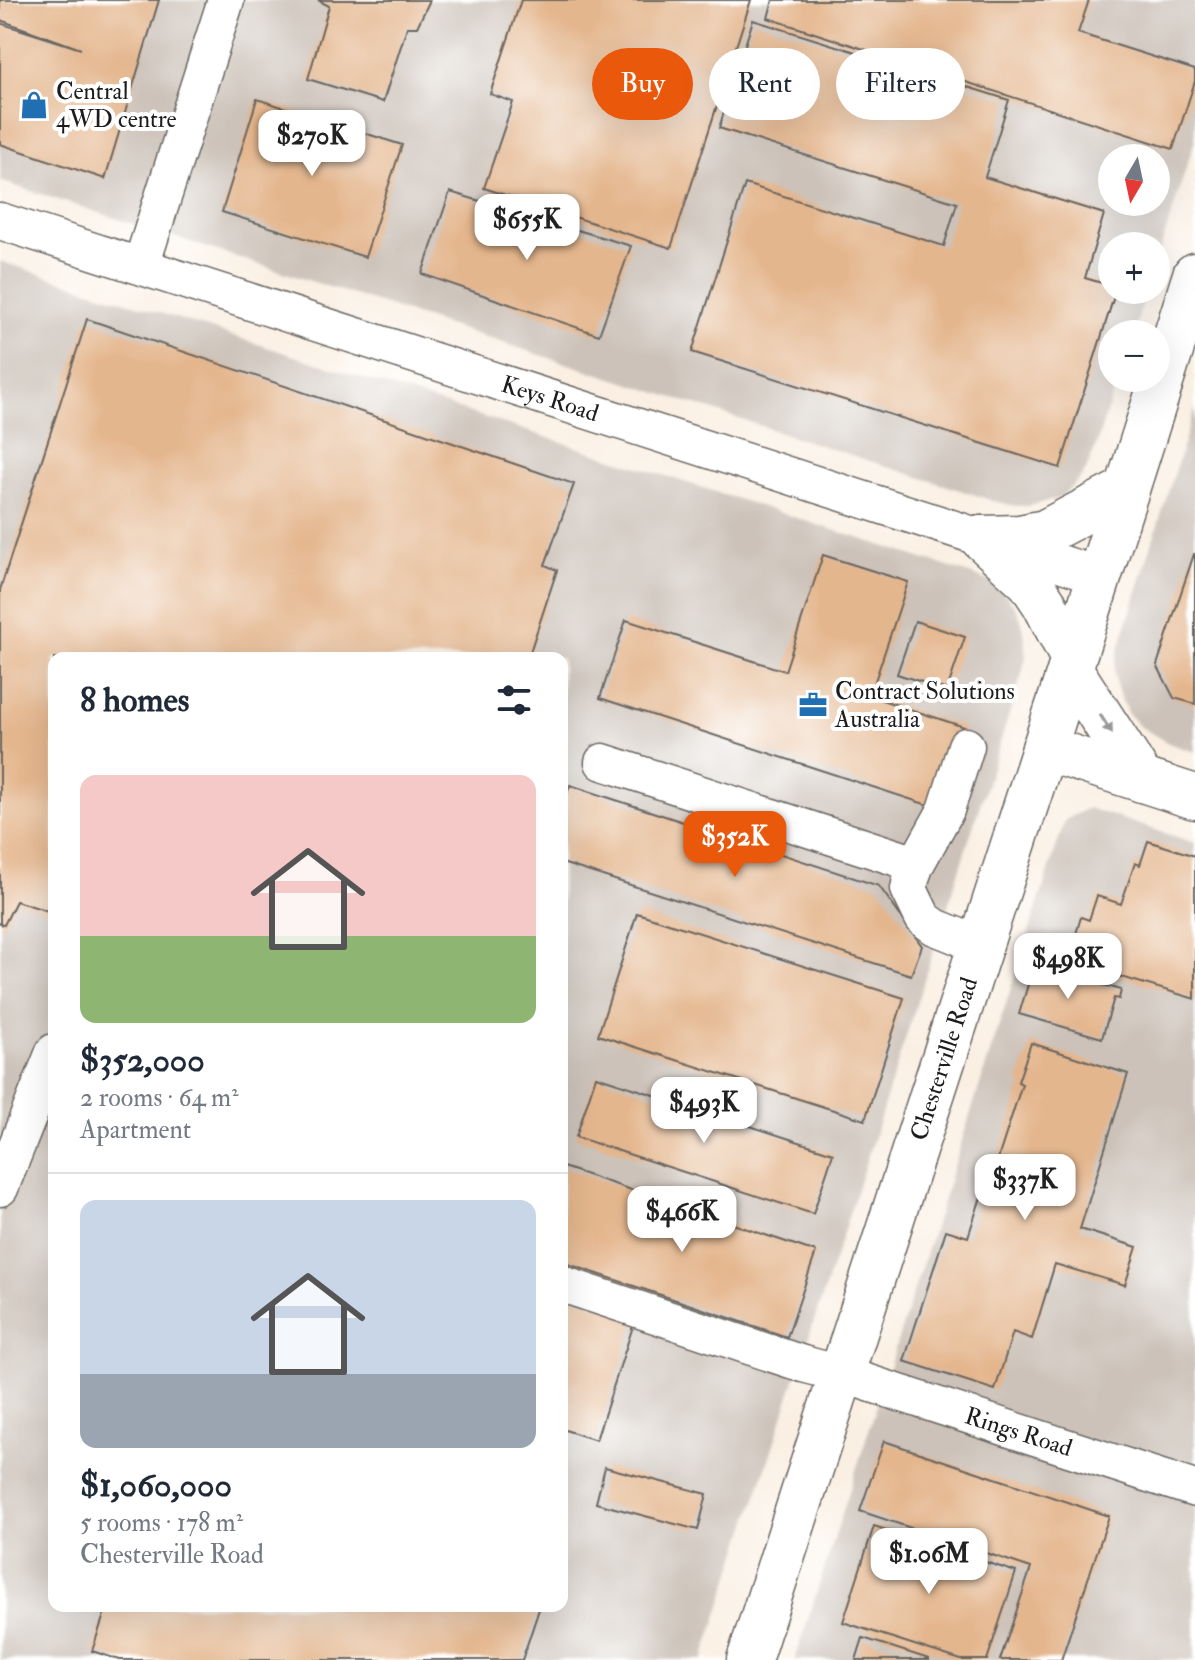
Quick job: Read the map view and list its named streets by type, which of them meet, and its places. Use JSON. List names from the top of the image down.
{
  "streets": {
    "main road": ["Chesterville Road"],
    "street": ["Keys Road", "Rings Road"]
  },
  "crossings": [
    ["Keys Road", "Chesterville Road"],
    ["Chesterville Road", "Rings Road"]
  ],
  "places": {
    "shop": ["Central 4WD centre"],
    "office": ["Contract Solutions Australia"]
  },
  "north": "bottom",
  "page": {
    "chip": ["Buy", "Rent", "Filters"],
    "price": [
      "$270K",
      "$655K",
      "$352K",
      "$498K",
      "$493K",
      "$337K",
      "$466K",
      "$1.06M"
    ],
    "map_buttons": ["+", "−"],
    "heading": "8 homes",
    "list": [
      {
        "name": "$352,000",
        "note": "2 rooms · 64 m² · Apartment"
      },
      {
        "name": "$1,060,000",
        "note": "5 rooms · 178 m² · Chesterville Road"
      }
    ]
  }
}
